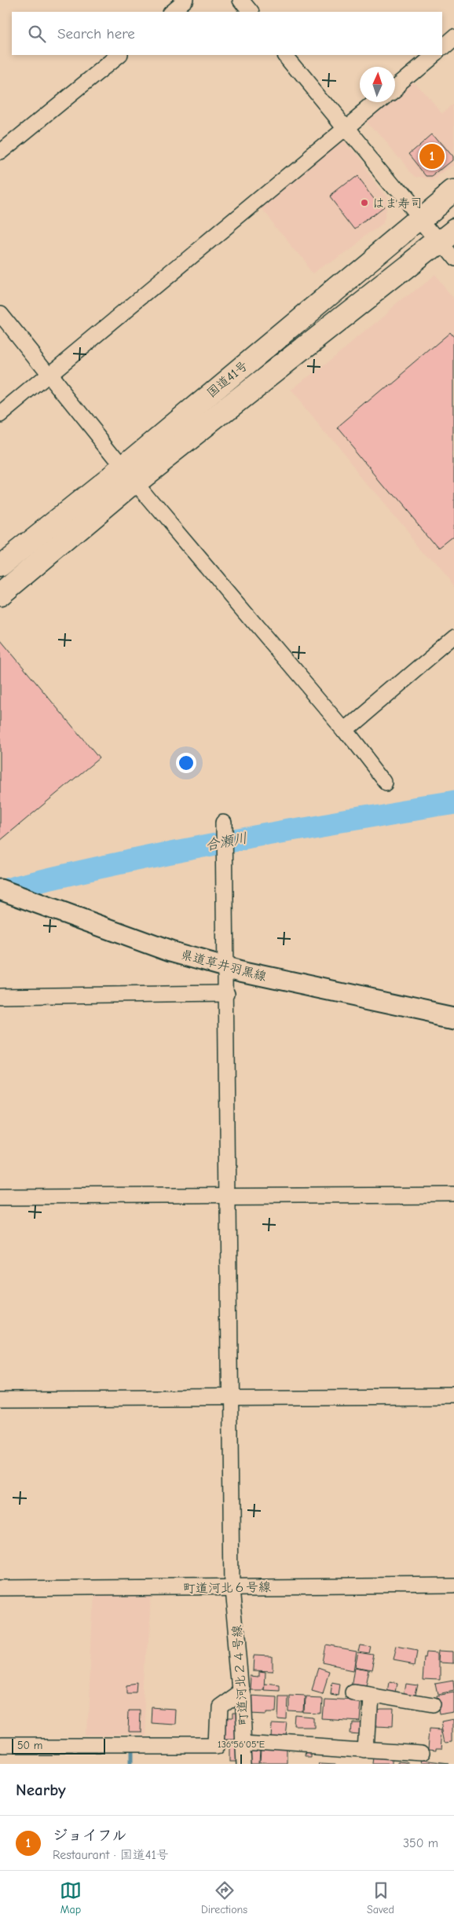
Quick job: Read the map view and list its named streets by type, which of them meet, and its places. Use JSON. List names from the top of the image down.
{
  "streets": {
    "highway": ["国道41号"],
    "main road": ["県道草井羽黒線"],
    "street": ["町道河北６号線", "町道河北２４号線"]
  },
  "crossings": [
    ["県道草井羽黒線", "町道河北２４号線"],
    ["町道河北６号線", "町道河北２４号線"]
  ],
  "water": ["合瀬川"],
  "places": ["はま寿司"],
  "scale_bar": "50 m",
  "north": "top",
  "page": {
    "search": "Search here",
    "pins": "1",
    "scale": "50 m",
    "heading": "Nearby",
    "list": [
      {
        "mark": "1",
        "name": "ジョイフル",
        "note": "Restaurant · 国道41号",
        "value": "350 m"
      }
    ],
    "nav": ["Map", "Directions", "Saved"]
  },
  "coordinates": ["136°56'05\"E"]
}
